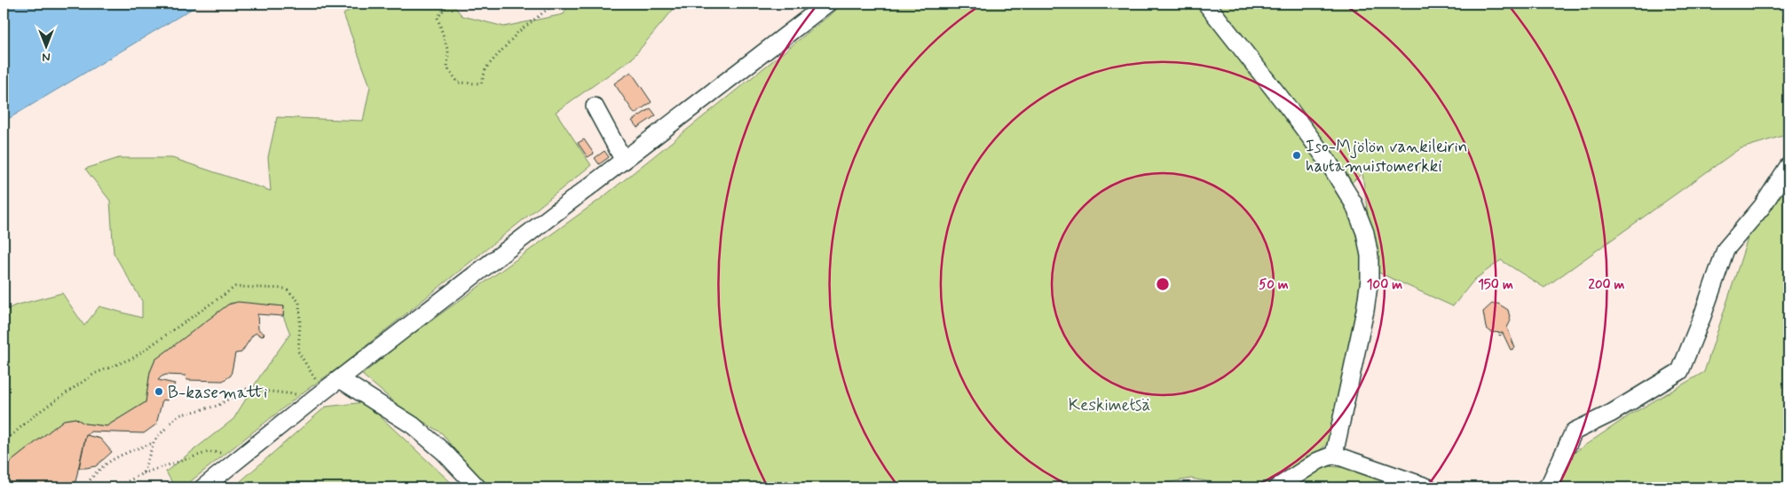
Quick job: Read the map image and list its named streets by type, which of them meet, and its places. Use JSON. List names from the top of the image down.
{
  "parks": ["Keskimetsä"],
  "places": ["Iso-Mjölön vankileirin hautamuistomerkki", "B-kasematti"],
  "north": "bottom",
  "rings": [
    "50 m",
    "100 m",
    "150 m",
    "200 m"
  ]
}
